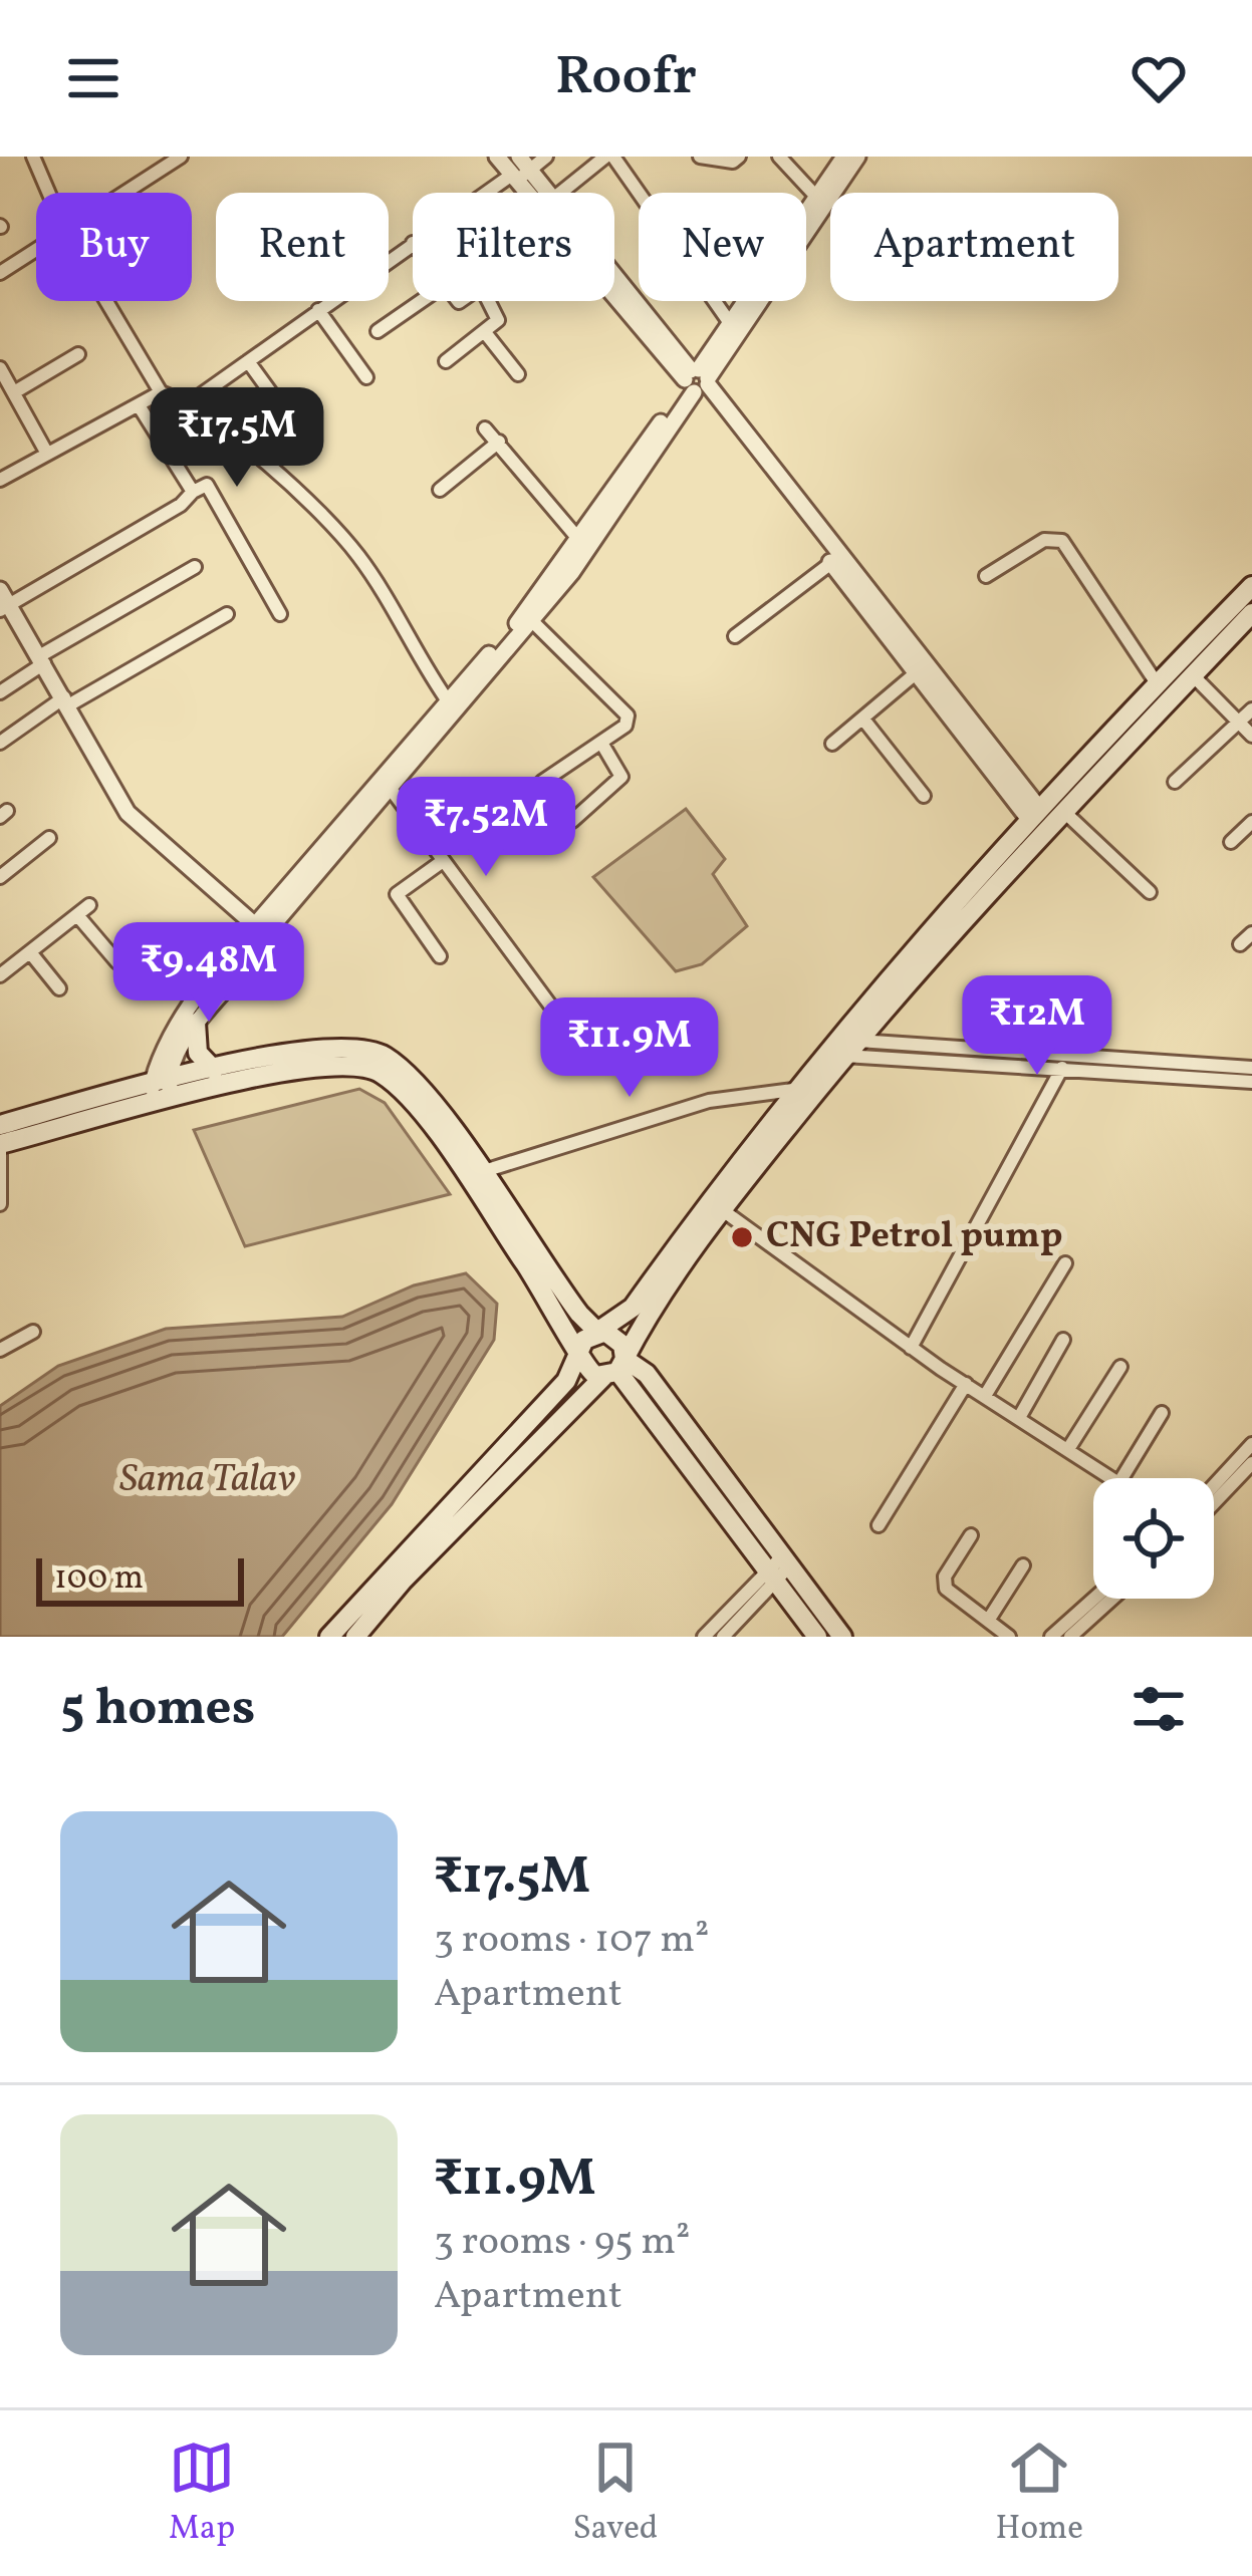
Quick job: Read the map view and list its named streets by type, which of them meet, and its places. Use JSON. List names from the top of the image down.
{
  "water": ["Sama Talav"],
  "places": ["CNG Petrol pump"],
  "scale_bar": "100 m",
  "page": {
    "header": "Roofr",
    "chip": [
      "Buy",
      "Rent",
      "Filters",
      "New",
      "Apartment"
    ],
    "price": [
      "₹17.5M",
      "₹7.52M",
      "₹9.48M",
      "₹12M",
      "₹11.9M"
    ],
    "scale": "100 m",
    "heading": "5 homes",
    "list": [
      {
        "name": "₹17.5M",
        "note": "3 rooms · 107 m² · Apartment"
      },
      {
        "name": "₹11.9M",
        "note": "3 rooms · 95 m² · Apartment"
      }
    ],
    "tabs": ["Map", "Saved", "Home"]
  }
}
